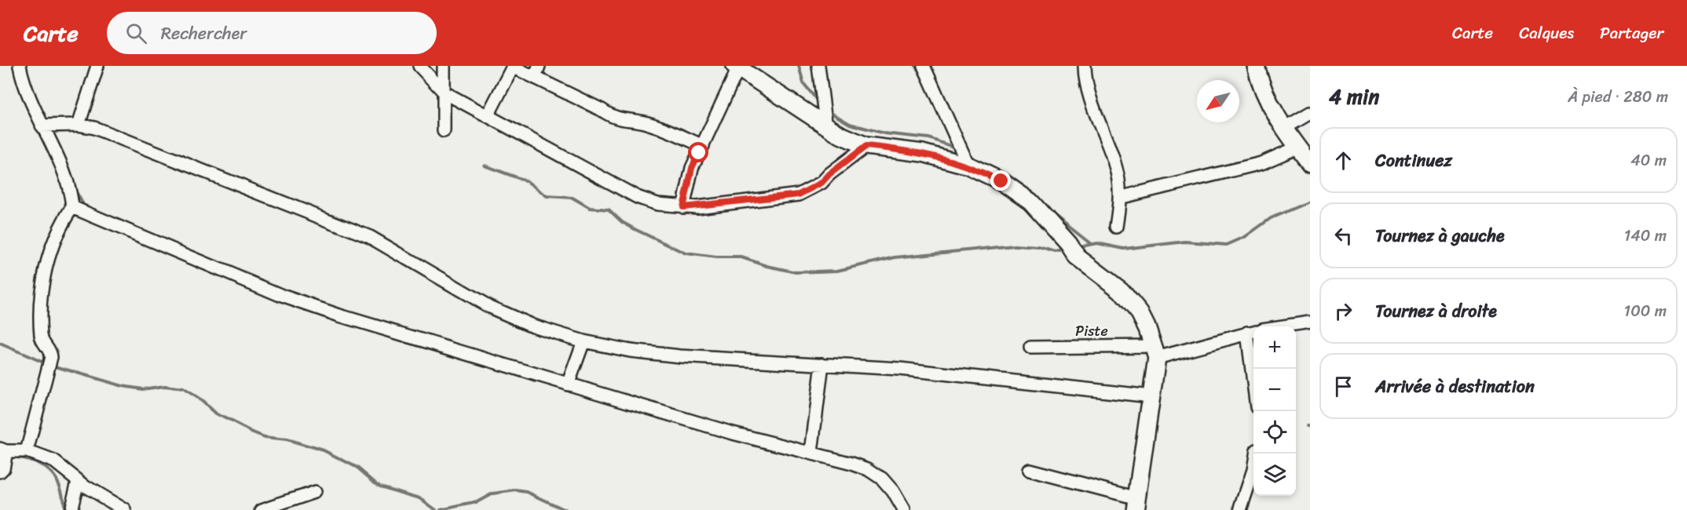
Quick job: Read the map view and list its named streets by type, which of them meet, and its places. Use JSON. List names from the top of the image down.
{
  "streets": {
    "street": ["Piste"]
  },
  "north": "bottom left",
  "page": {
    "header": "Carte",
    "search": "Rechercher",
    "nav": ["Carte", "Calques", "Partager"],
    "heading": ["4 min", "À pied · 280 m"],
    "list": [
      ["Continuez", "40 m"],
      ["Tournez à gauche", "140 m"],
      ["Tournez à droite", "100 m"],
      "Arrivée à destination"
    ],
    "map_buttons": ["+", "−"]
  }
}
